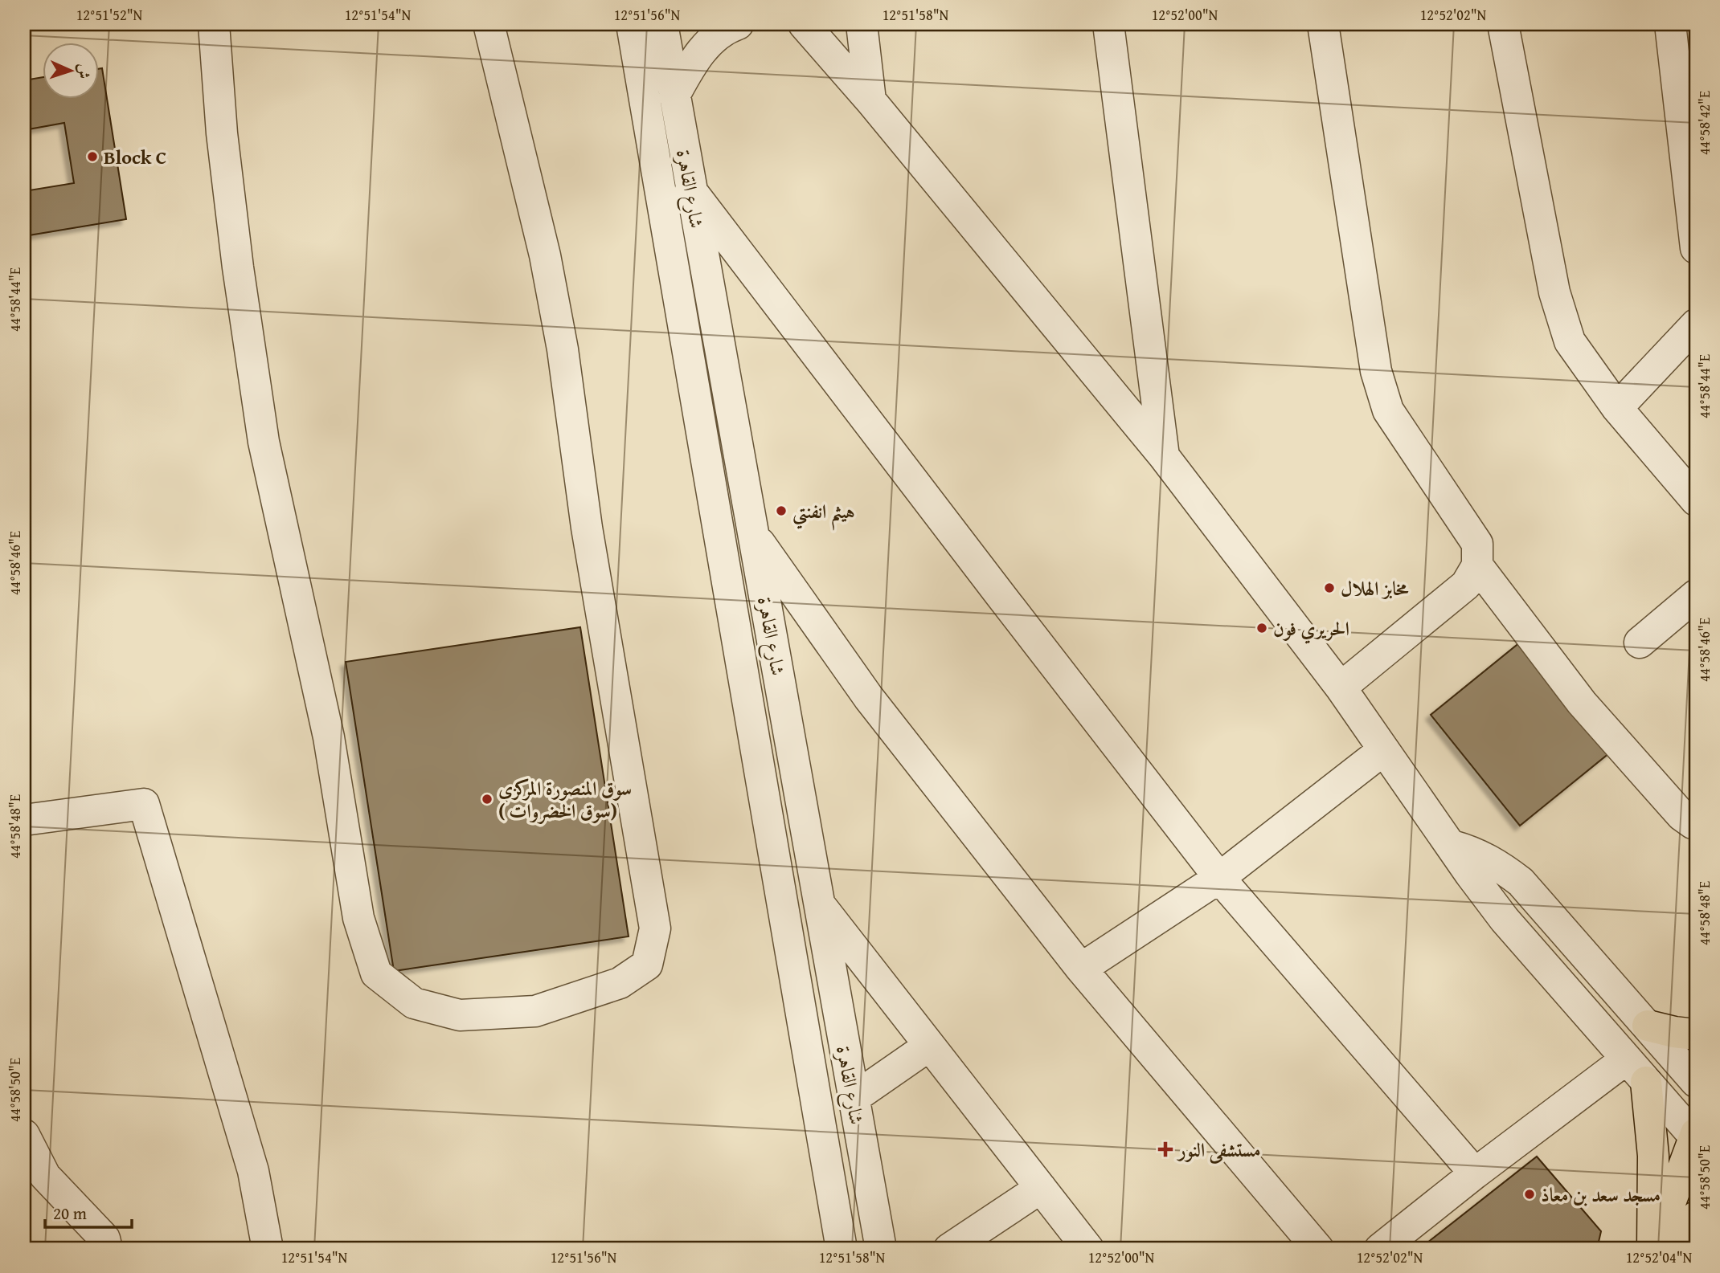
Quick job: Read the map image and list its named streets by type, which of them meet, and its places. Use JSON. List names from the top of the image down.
{
  "streets": {
    "street": ["شارع القاهرة"]
  },
  "places": {
    "other": [
      "Block C",
      "هيثم انفنتي",
      "مخابز الهلال",
      "الحريري فون",
      "سوق المنصورة المركزي ( سوق الخضروات)",
      "مسجد سعد بن معاذ"
    ],
    "health": ["مستشفى النور"]
  },
  "scale_bar": "20 m",
  "north": "right",
  "coordinates": [
    "12°51'52\"N",
    "12°51'54\"N",
    "12°51'56\"N",
    "12°51'58\"N",
    "12°52'00\"N",
    "12°52'02\"N",
    "44°58'42\"E",
    "44°58'44\"E",
    "44°58'46\"E",
    "44°58'48\"E",
    "44°58'50\"E",
    "12°52'04\"N"
  ]
}
